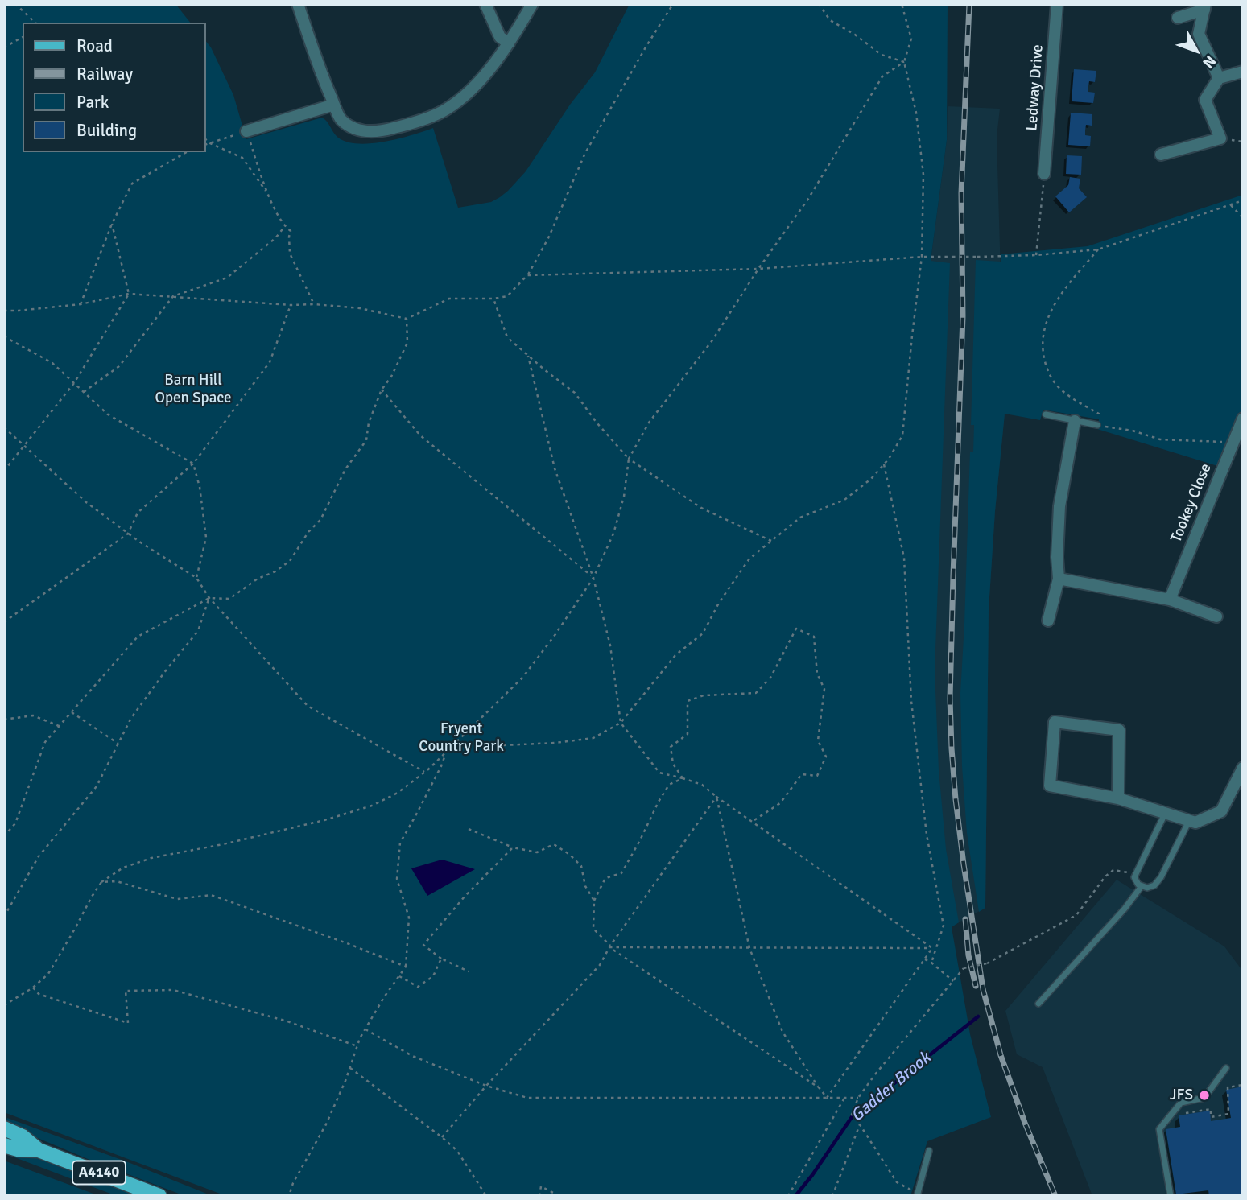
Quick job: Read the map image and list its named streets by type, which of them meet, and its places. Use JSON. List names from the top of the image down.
{
  "streets": {
    "main road": ["A4140"],
    "street": ["Ledway Drive", "Tookey Close"]
  },
  "water": ["Gadder Brook"],
  "parks": ["Barn Hill Open Space", "Fryent Country Park"],
  "places": ["JFS"],
  "legend": [
    "Road",
    "Railway",
    "Park",
    "Building"
  ],
  "north": "bottom right"
}
